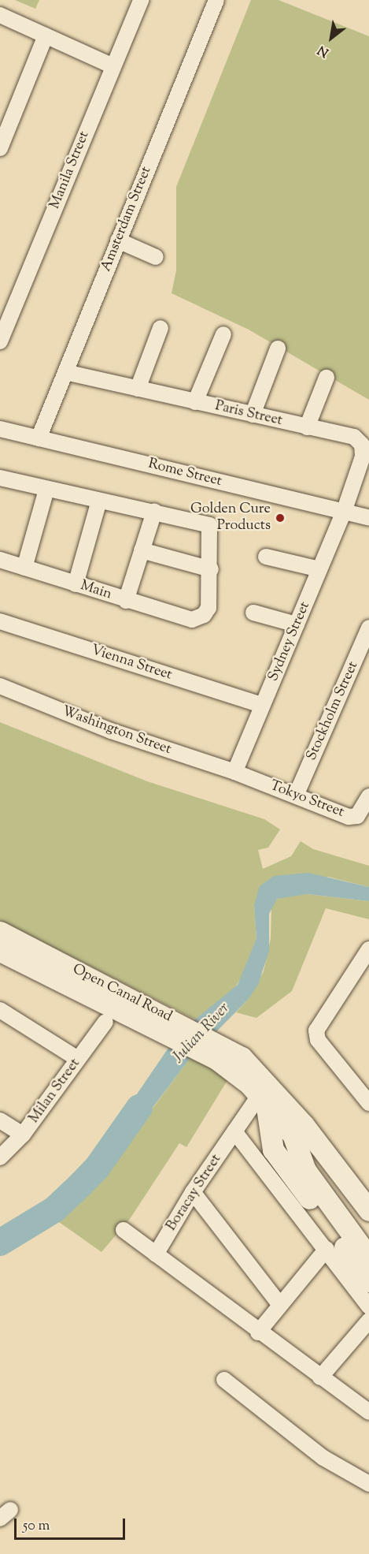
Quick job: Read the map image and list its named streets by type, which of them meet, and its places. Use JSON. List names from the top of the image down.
{
  "streets": {
    "main road": ["Open Canal Road"],
    "street": [
      "Manila Street",
      "Amsterdam Street",
      "Paris Street",
      "Rome Street",
      "Main",
      "Sydney Street",
      "Vienna Street",
      "Stockholm Street",
      "Washington Street",
      "Tokyo Street",
      "Milan Street",
      "Boracay Street"
    ]
  },
  "crossings": [
    ["Amsterdam Street", "Paris Street"],
    ["Amsterdam Street", "Rome Street"],
    ["Paris Street", "Rome Street"],
    ["Paris Street", "Sydney Street"],
    ["Rome Street", "Sydney Street"],
    ["Sydney Street", "Vienna Street"],
    ["Sydney Street", "Washington Street"],
    ["Sydney Street", "Tokyo Street"],
    ["Stockholm Street", "Tokyo Street"],
    ["Washington Street", "Tokyo Street"]
  ],
  "water": ["Julian River"],
  "places": ["Golden Cure Products"],
  "scale_bar": "50 m",
  "north": "bottom left"
}
